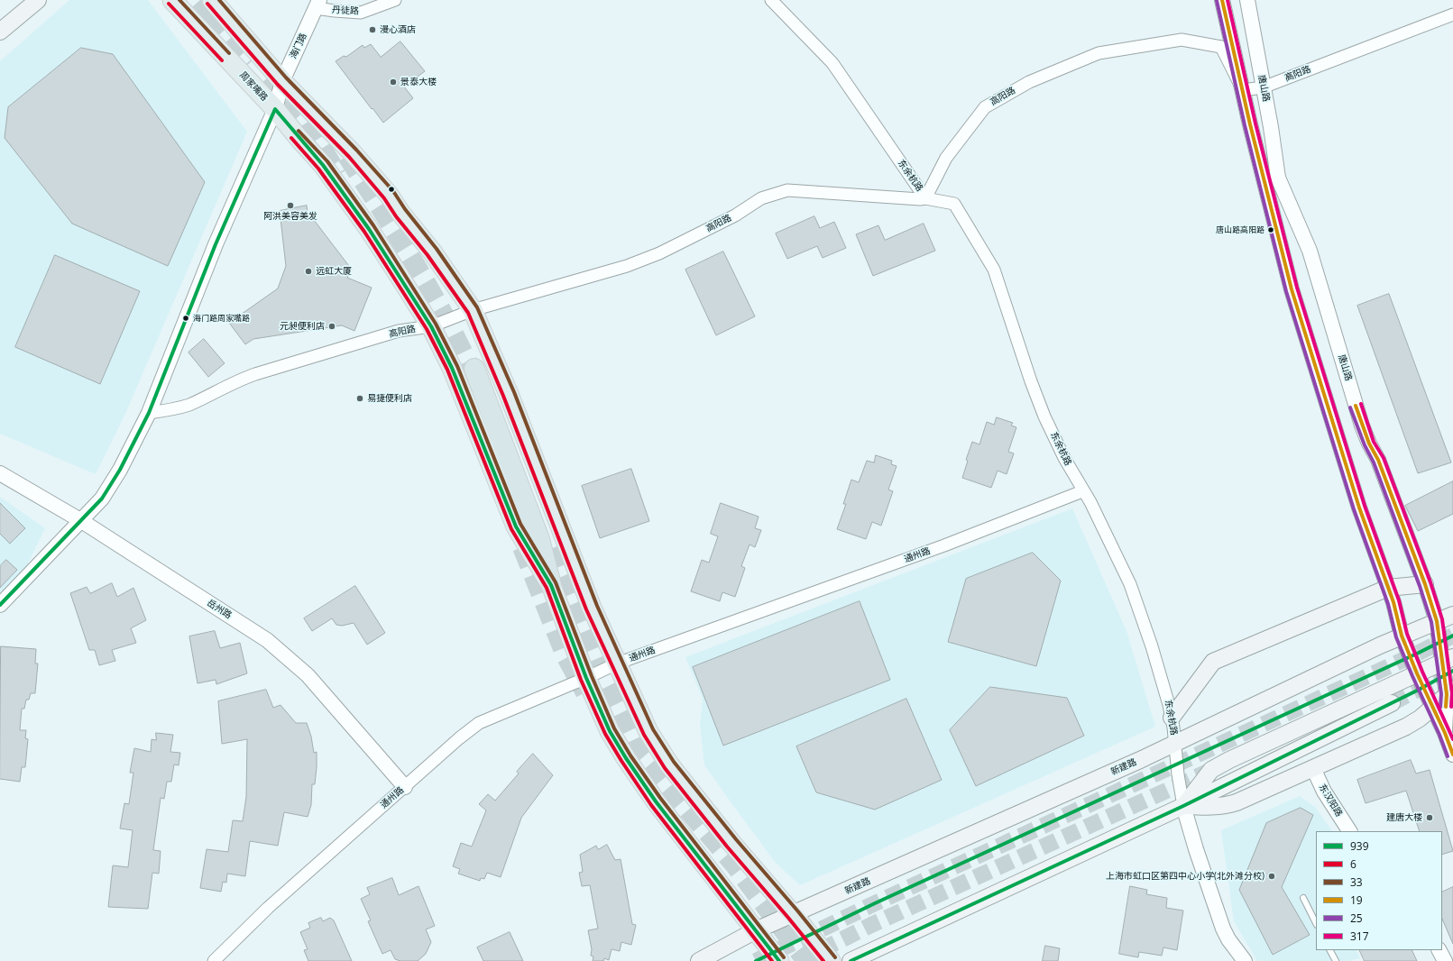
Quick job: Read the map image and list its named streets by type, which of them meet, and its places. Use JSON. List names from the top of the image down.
{
  "streets": {
    "main road": ["周家嘴路", "新建路"],
    "street": [
      "丹徒路",
      "海门路",
      "高阳路",
      "唐山路",
      "东余杭路",
      "通州路",
      "岳州路",
      "东汉阳路"
    ]
  },
  "crossings": [
    ["丹徒路", "海门路"],
    ["海门路", "高阳路"],
    ["海门路", "周家嘴路"],
    ["高阳路", "周家嘴路"],
    ["高阳路", "唐山路"],
    ["高阳路", "东余杭路"],
    ["周家嘴路", "通州路"],
    ["周家嘴路", "新建路"],
    ["唐山路", "新建路"],
    ["东余杭路", "通州路"],
    ["东余杭路", "新建路"],
    ["通州路", "岳州路"]
  ],
  "places": [
    "漫心酒店",
    "景泰大楼",
    "阿洪美容美发",
    "唐山路高阳路",
    "远虹大厦",
    "海门路周家嘴路",
    "元昶便利店",
    "易捷便利店",
    "建唐大楼",
    "上海市虹口区第四中心小学(北外滩分校)"
  ],
  "lines": [
    "transit line 33",
    "transit line 19",
    "transit line 317",
    "transit line 25",
    "transit line 6",
    "transit line 939"
  ],
  "legend": [
    "939",
    "6",
    "33",
    "19",
    "25",
    "317"
  ]
}
